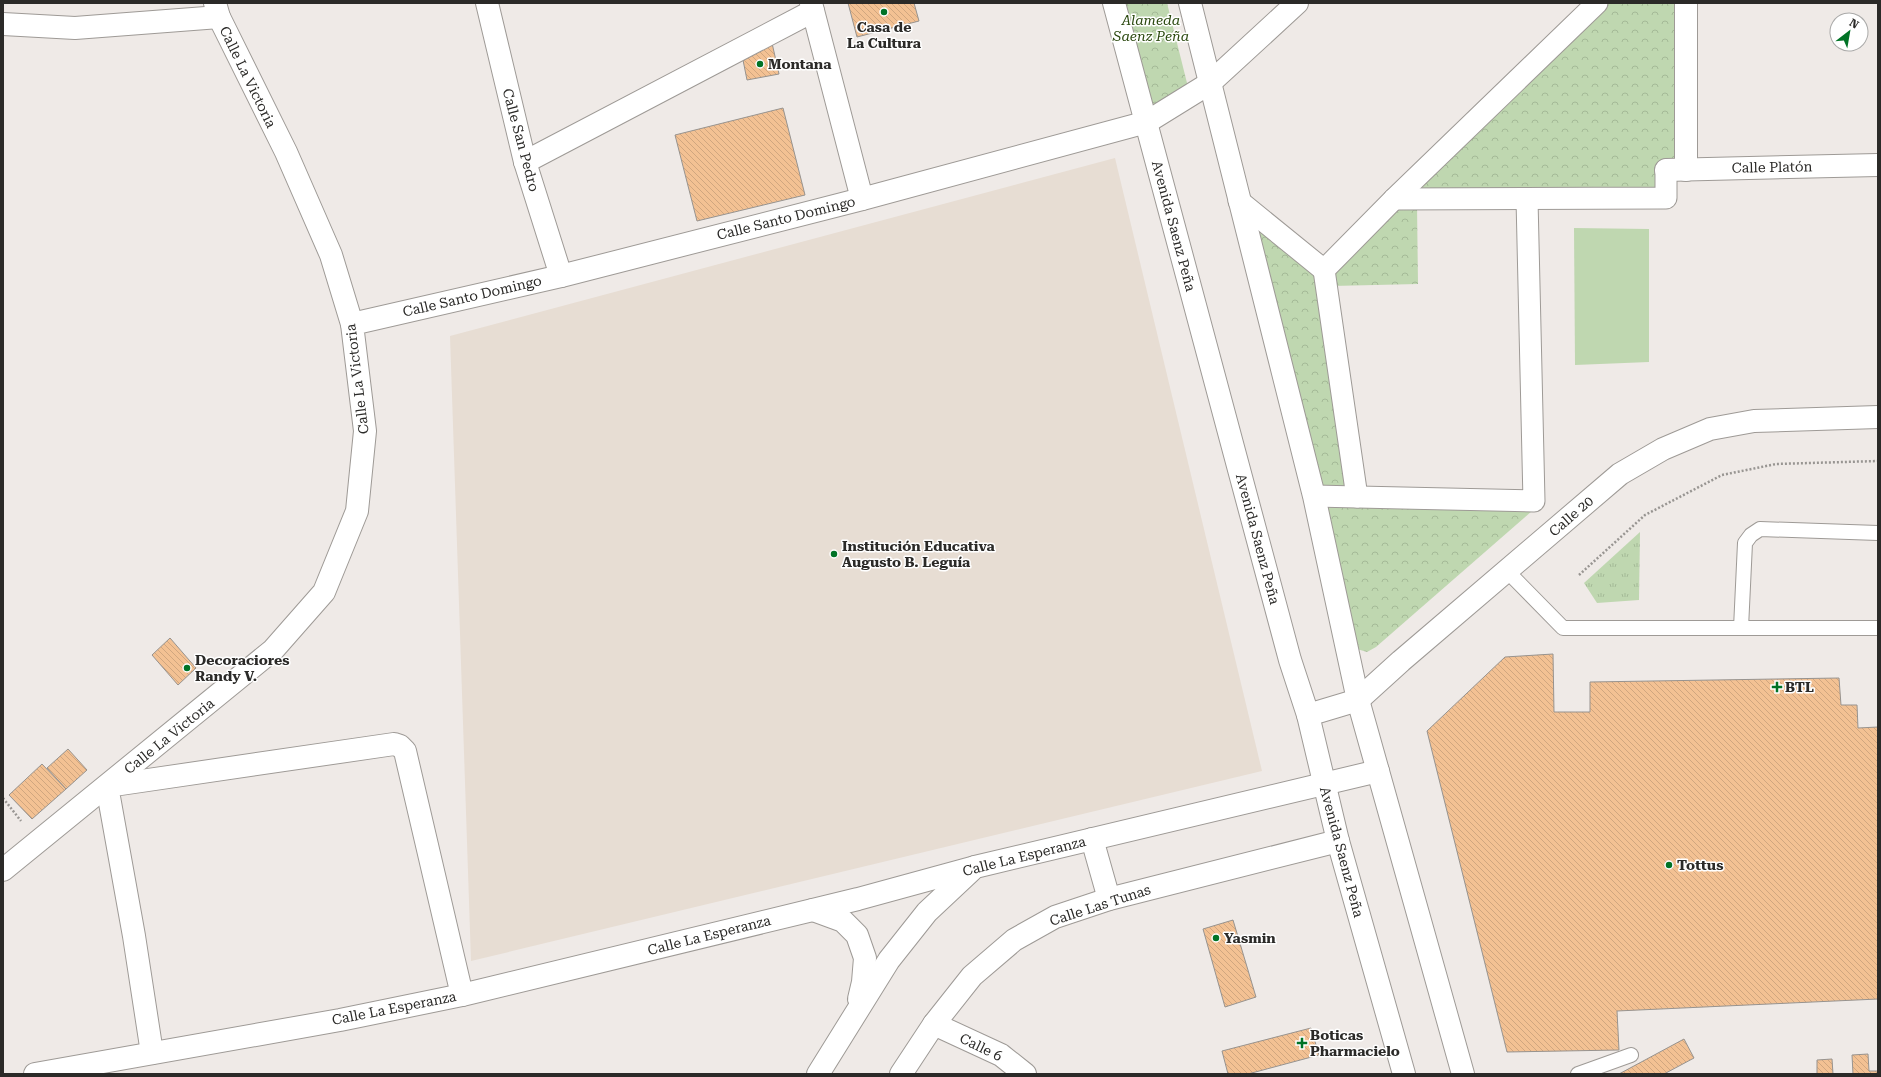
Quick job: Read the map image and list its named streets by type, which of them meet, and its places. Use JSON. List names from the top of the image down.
{
  "streets": {
    "street": [
      "Calle La Victoria",
      "Calle San Pedro",
      "Calle Platón",
      "Calle Santo Domingo",
      "Avenida Saenz Peña",
      "Calle 20",
      "Calle La Esperanza",
      "Calle Las Tunas",
      "Calle 6"
    ]
  },
  "crossings": [
    ["Calle La Victoria", "Calle Santo Domingo"],
    ["Calle San Pedro", "Calle Santo Domingo"],
    ["Calle Santo Domingo", "Avenida Saenz Peña"],
    ["Avenida Saenz Peña", "Calle 20"],
    ["Avenida Saenz Peña", "Calle La Esperanza"],
    ["Avenida Saenz Peña", "Calle Las Tunas"],
    ["Calle Las Tunas", "Calle 6"]
  ],
  "parks": ["Alameda Saenz Peña"],
  "places": {
    "other": [
      "Casa de La Cultura",
      "Montana",
      "Institución Educativa Augusto B. Leguía",
      "Decoraciores Randy V.",
      "Tottus",
      "Yasmin"
    ],
    "health": ["BTL", "Boticas Pharmacielo"]
  },
  "north": "top right"
}
